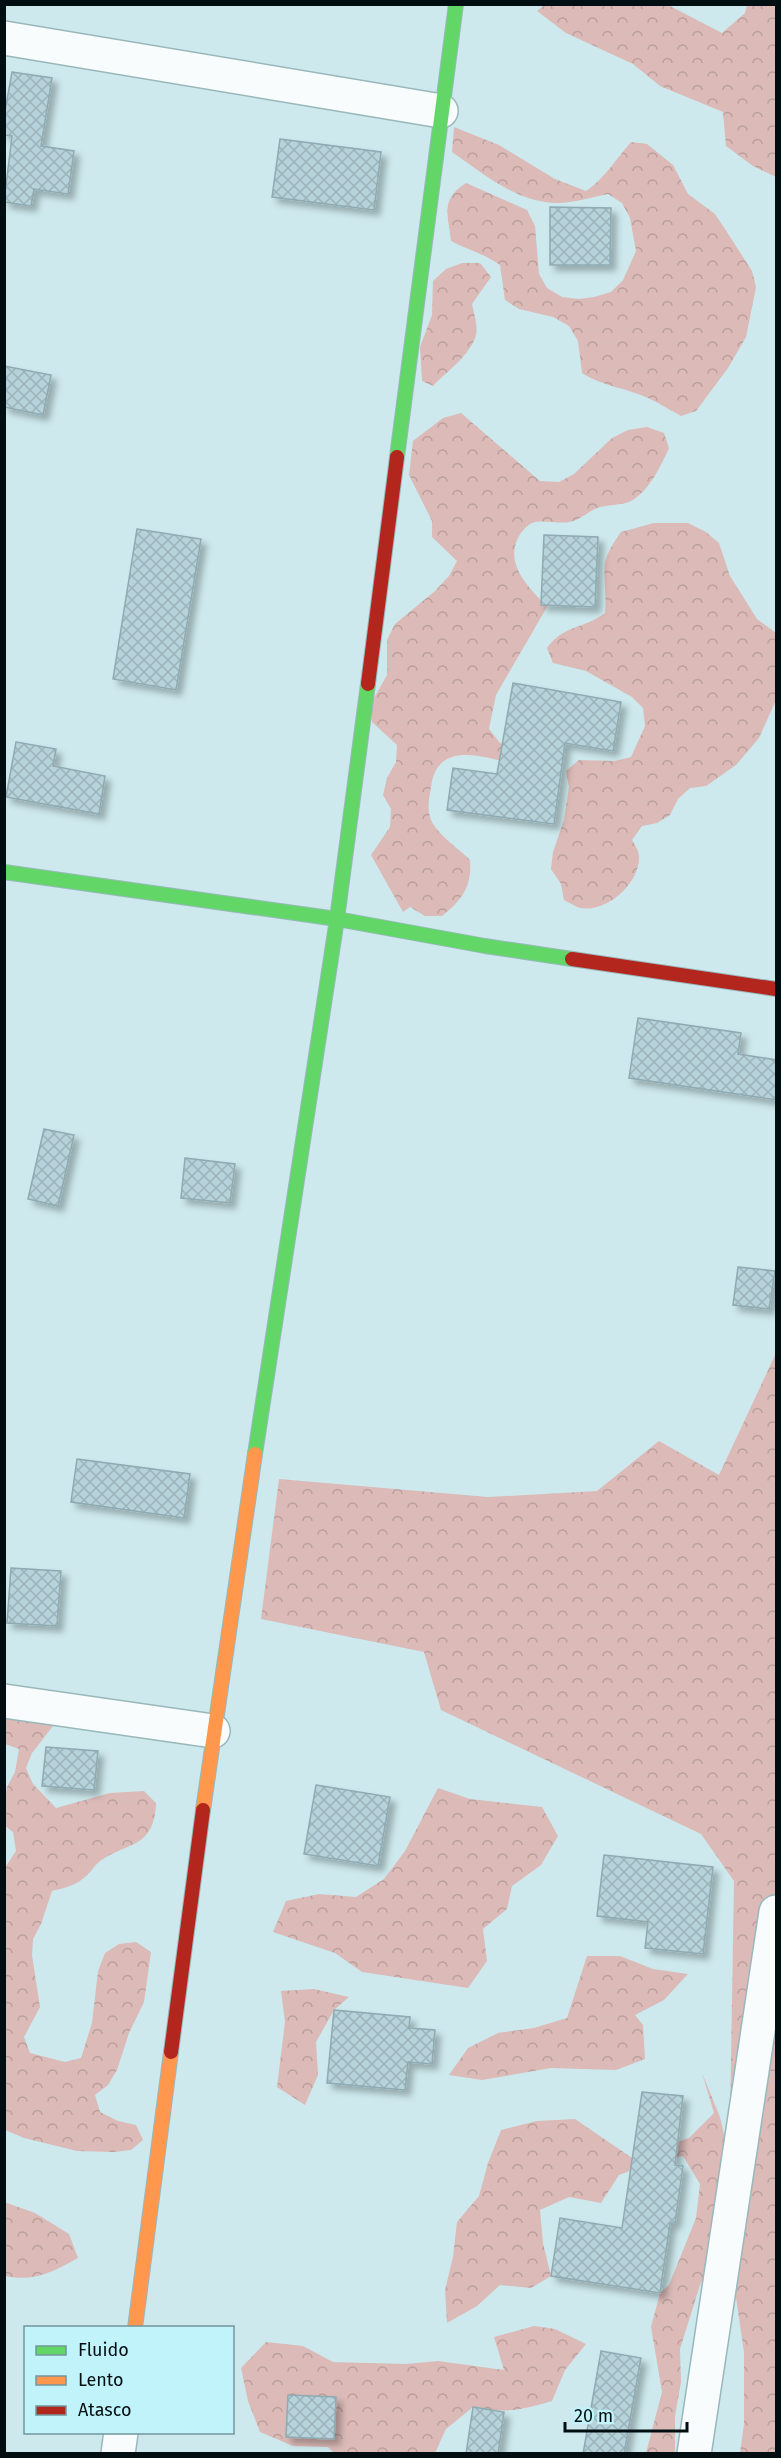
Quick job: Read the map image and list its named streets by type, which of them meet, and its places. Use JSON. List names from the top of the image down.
{
  "legend": ["Fluido", "Lento", "Atasco"],
  "scale_bar": "20 m"
}
